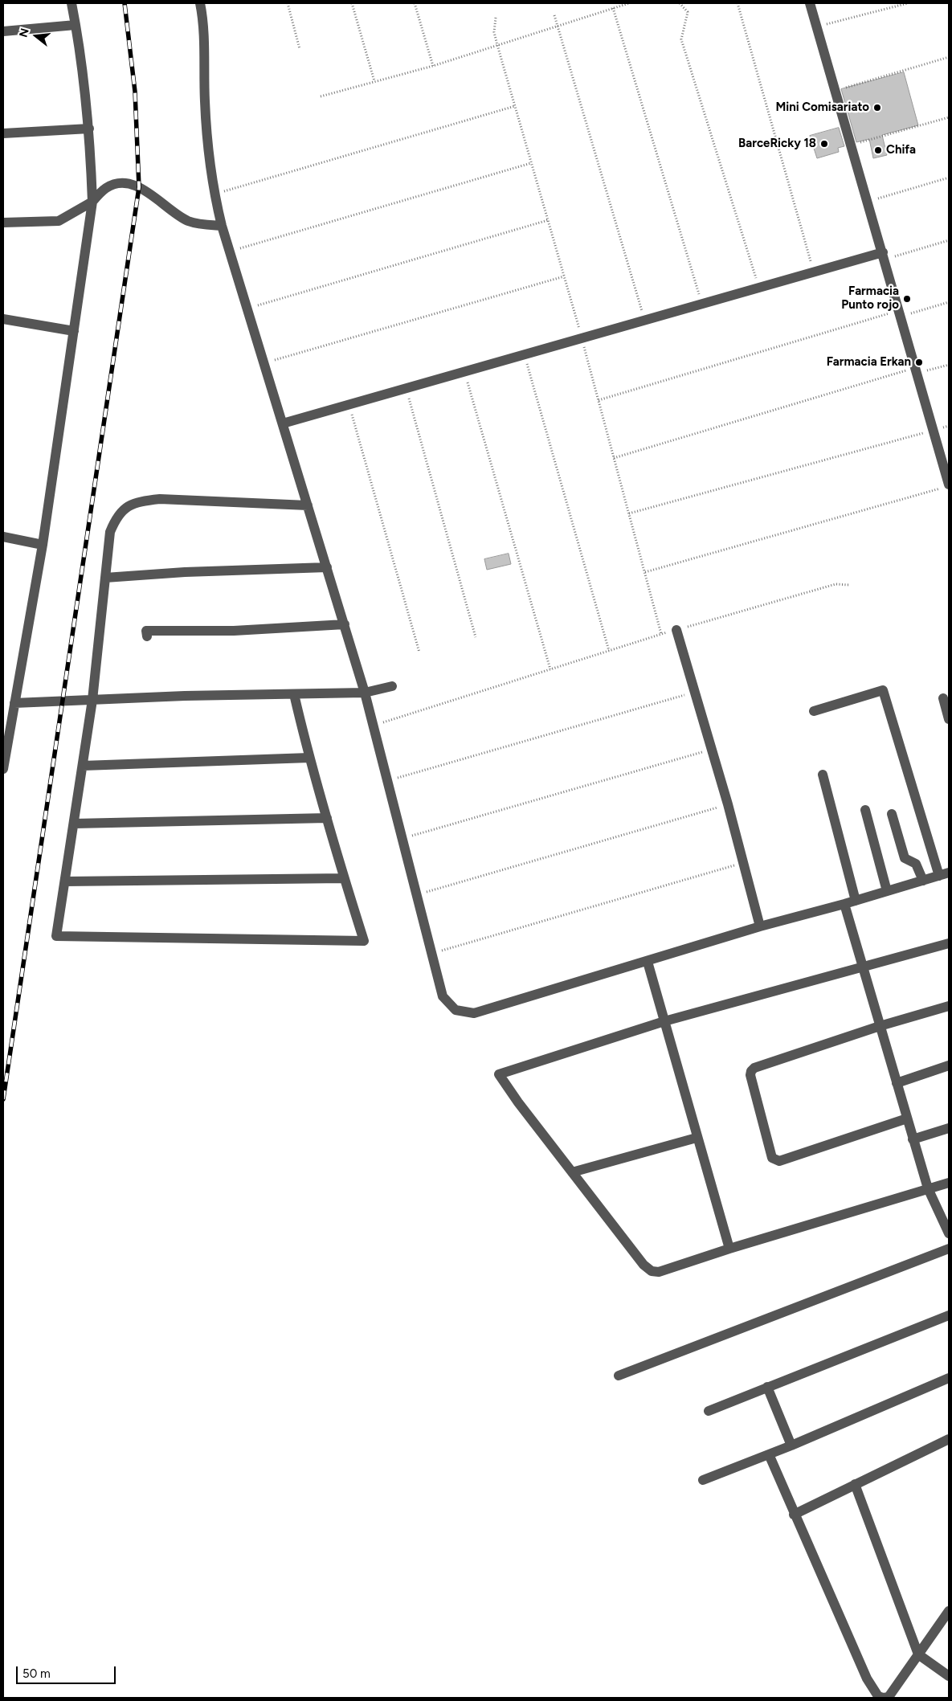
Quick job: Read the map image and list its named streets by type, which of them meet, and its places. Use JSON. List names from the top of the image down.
{
  "places": [
    "Mini Comisariato",
    "BarceRicky 18",
    "Chifa",
    "Farmacia Punto rojo",
    "Farmacia Erkan"
  ],
  "scale_bar": "50 m",
  "north": "left"
}
